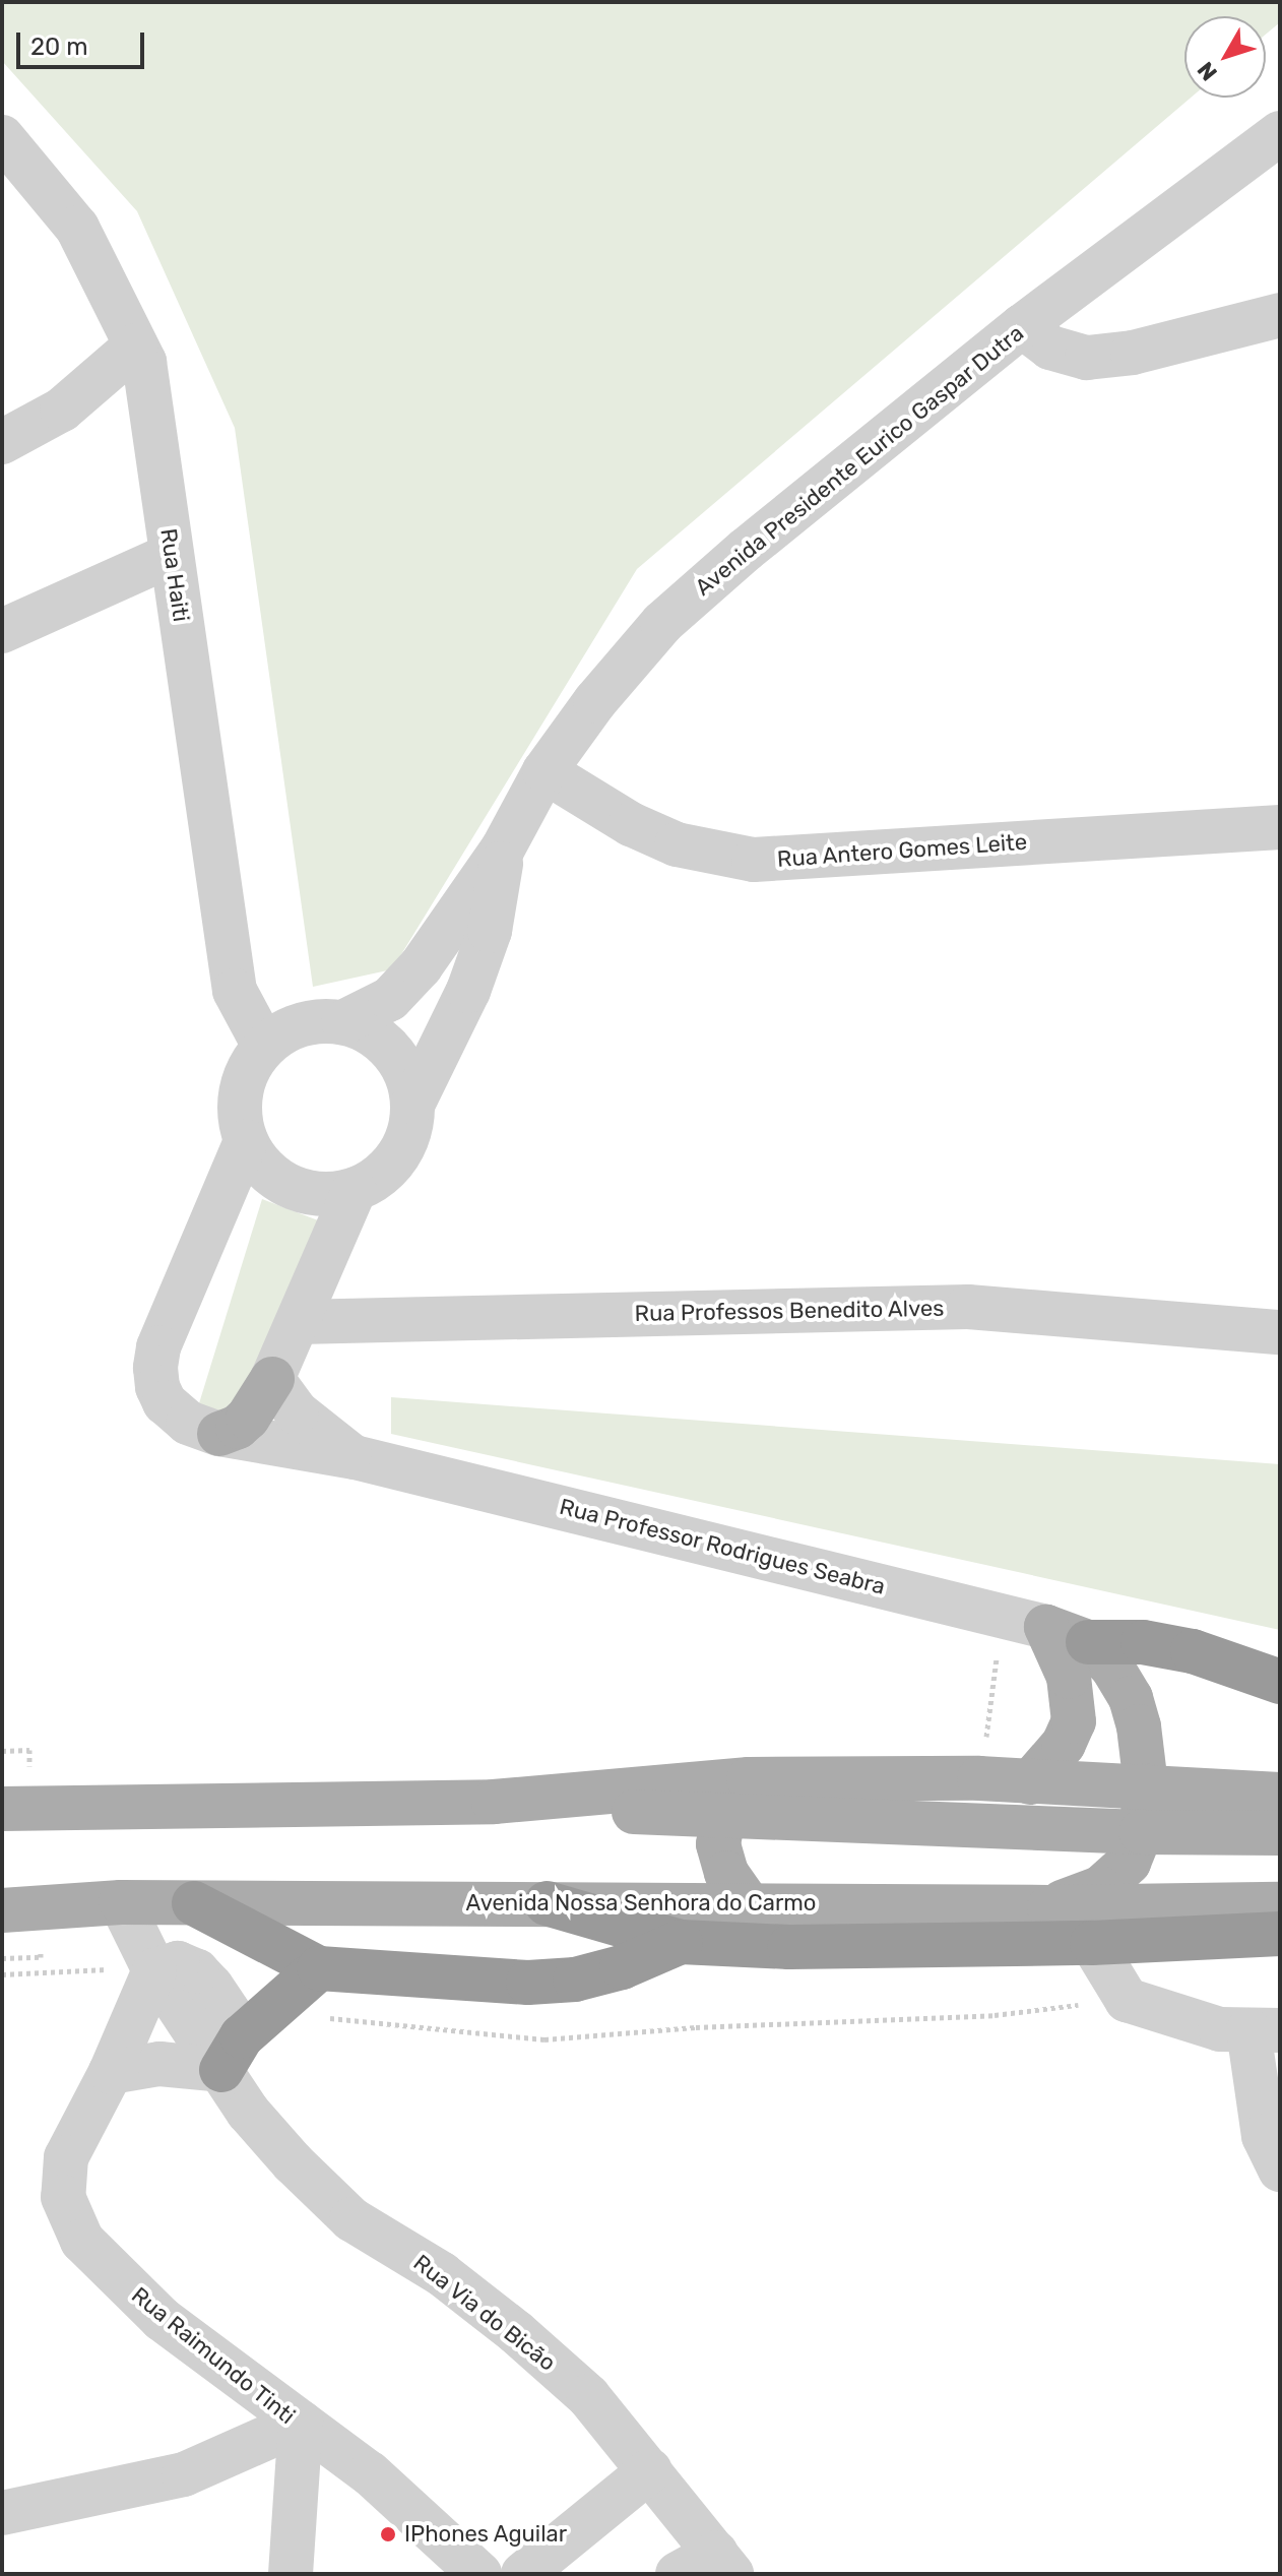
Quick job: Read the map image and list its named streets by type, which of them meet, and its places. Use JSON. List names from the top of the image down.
{
  "streets": {
    "main road": ["Rua Professor Rodrigues Seabra", "Avenida Nossa Senhora do Carmo"],
    "street": [
      "Avenida Presidente Eurico Gaspar Dutra",
      "Rua Haiti",
      "Rua Antero Gomes Leite",
      "Rua Professos Benedito Alves",
      "Rua Via do Bicão",
      "Rua Raimundo Tinti"
    ]
  },
  "crossings": [
    ["Avenida Presidente Eurico Gaspar Dutra", "Rua Haiti"],
    ["Avenida Presidente Eurico Gaspar Dutra", "Rua Antero Gomes Leite"]
  ],
  "places": ["IPhones Aguilar"],
  "scale_bar": "20 m",
  "north": "bottom left"
}
